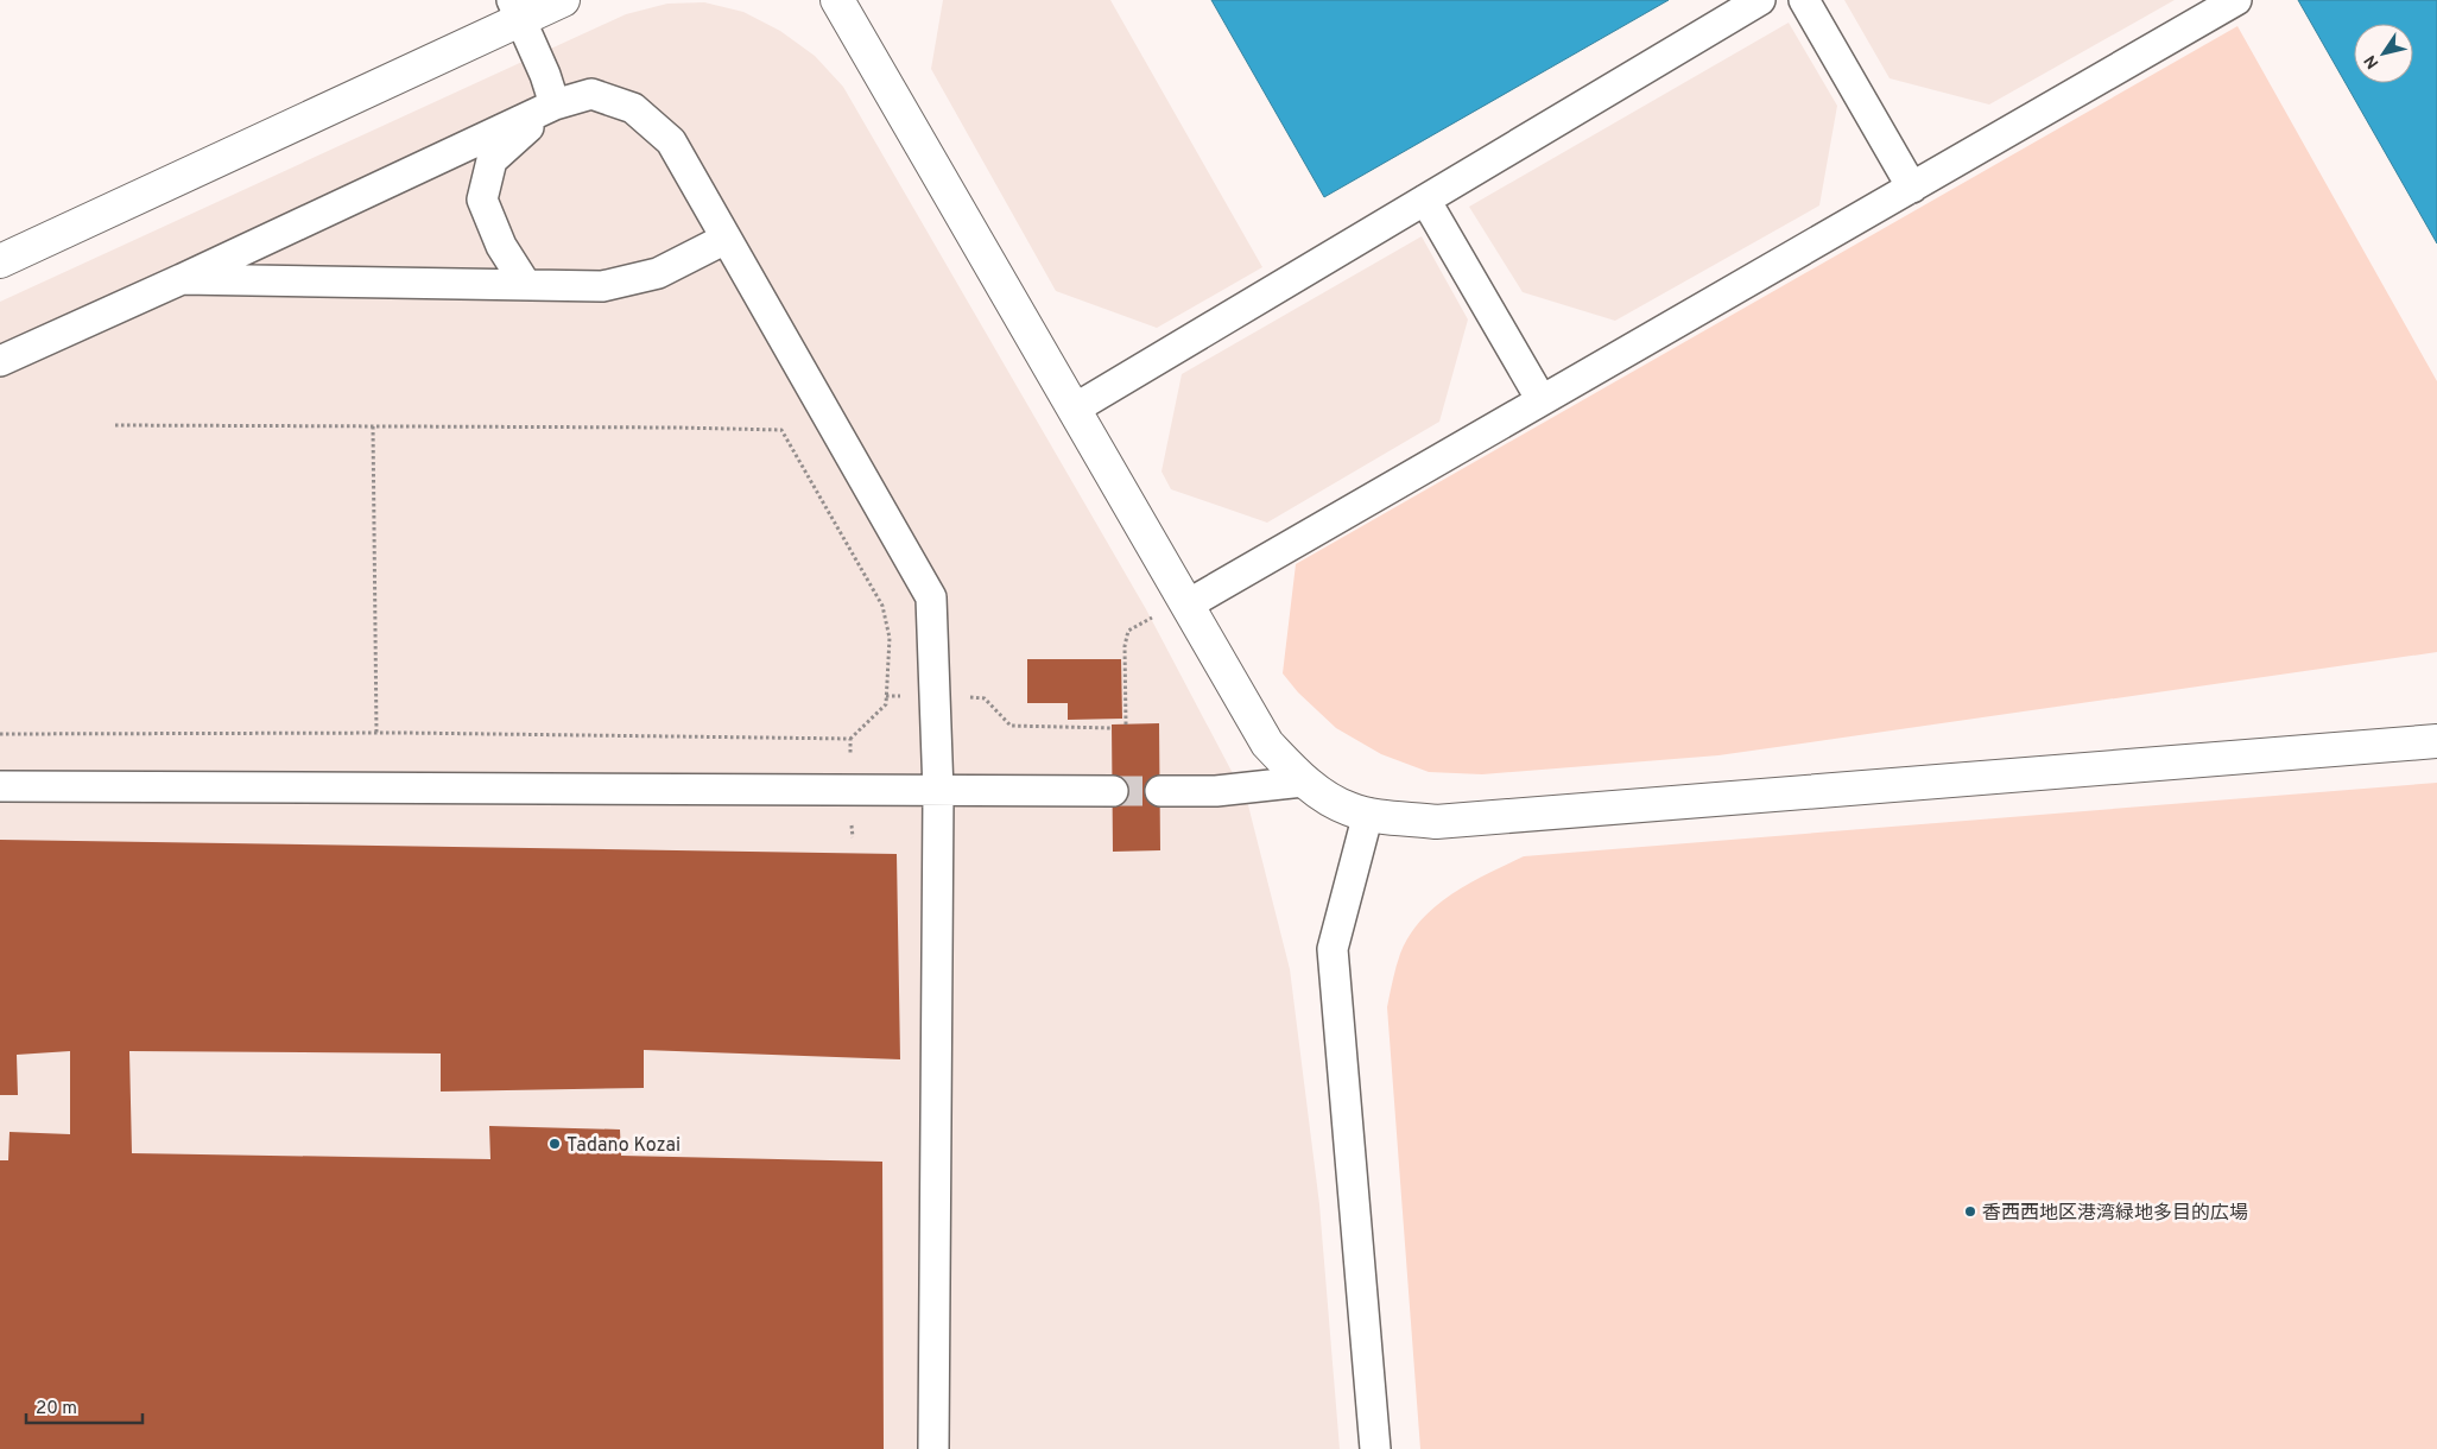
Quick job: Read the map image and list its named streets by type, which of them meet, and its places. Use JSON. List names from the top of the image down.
{
  "places": ["Tadano Kozai", "香西西地区港湾緑地多目的広場"],
  "scale_bar": "20 m",
  "north": "bottom left"
}
